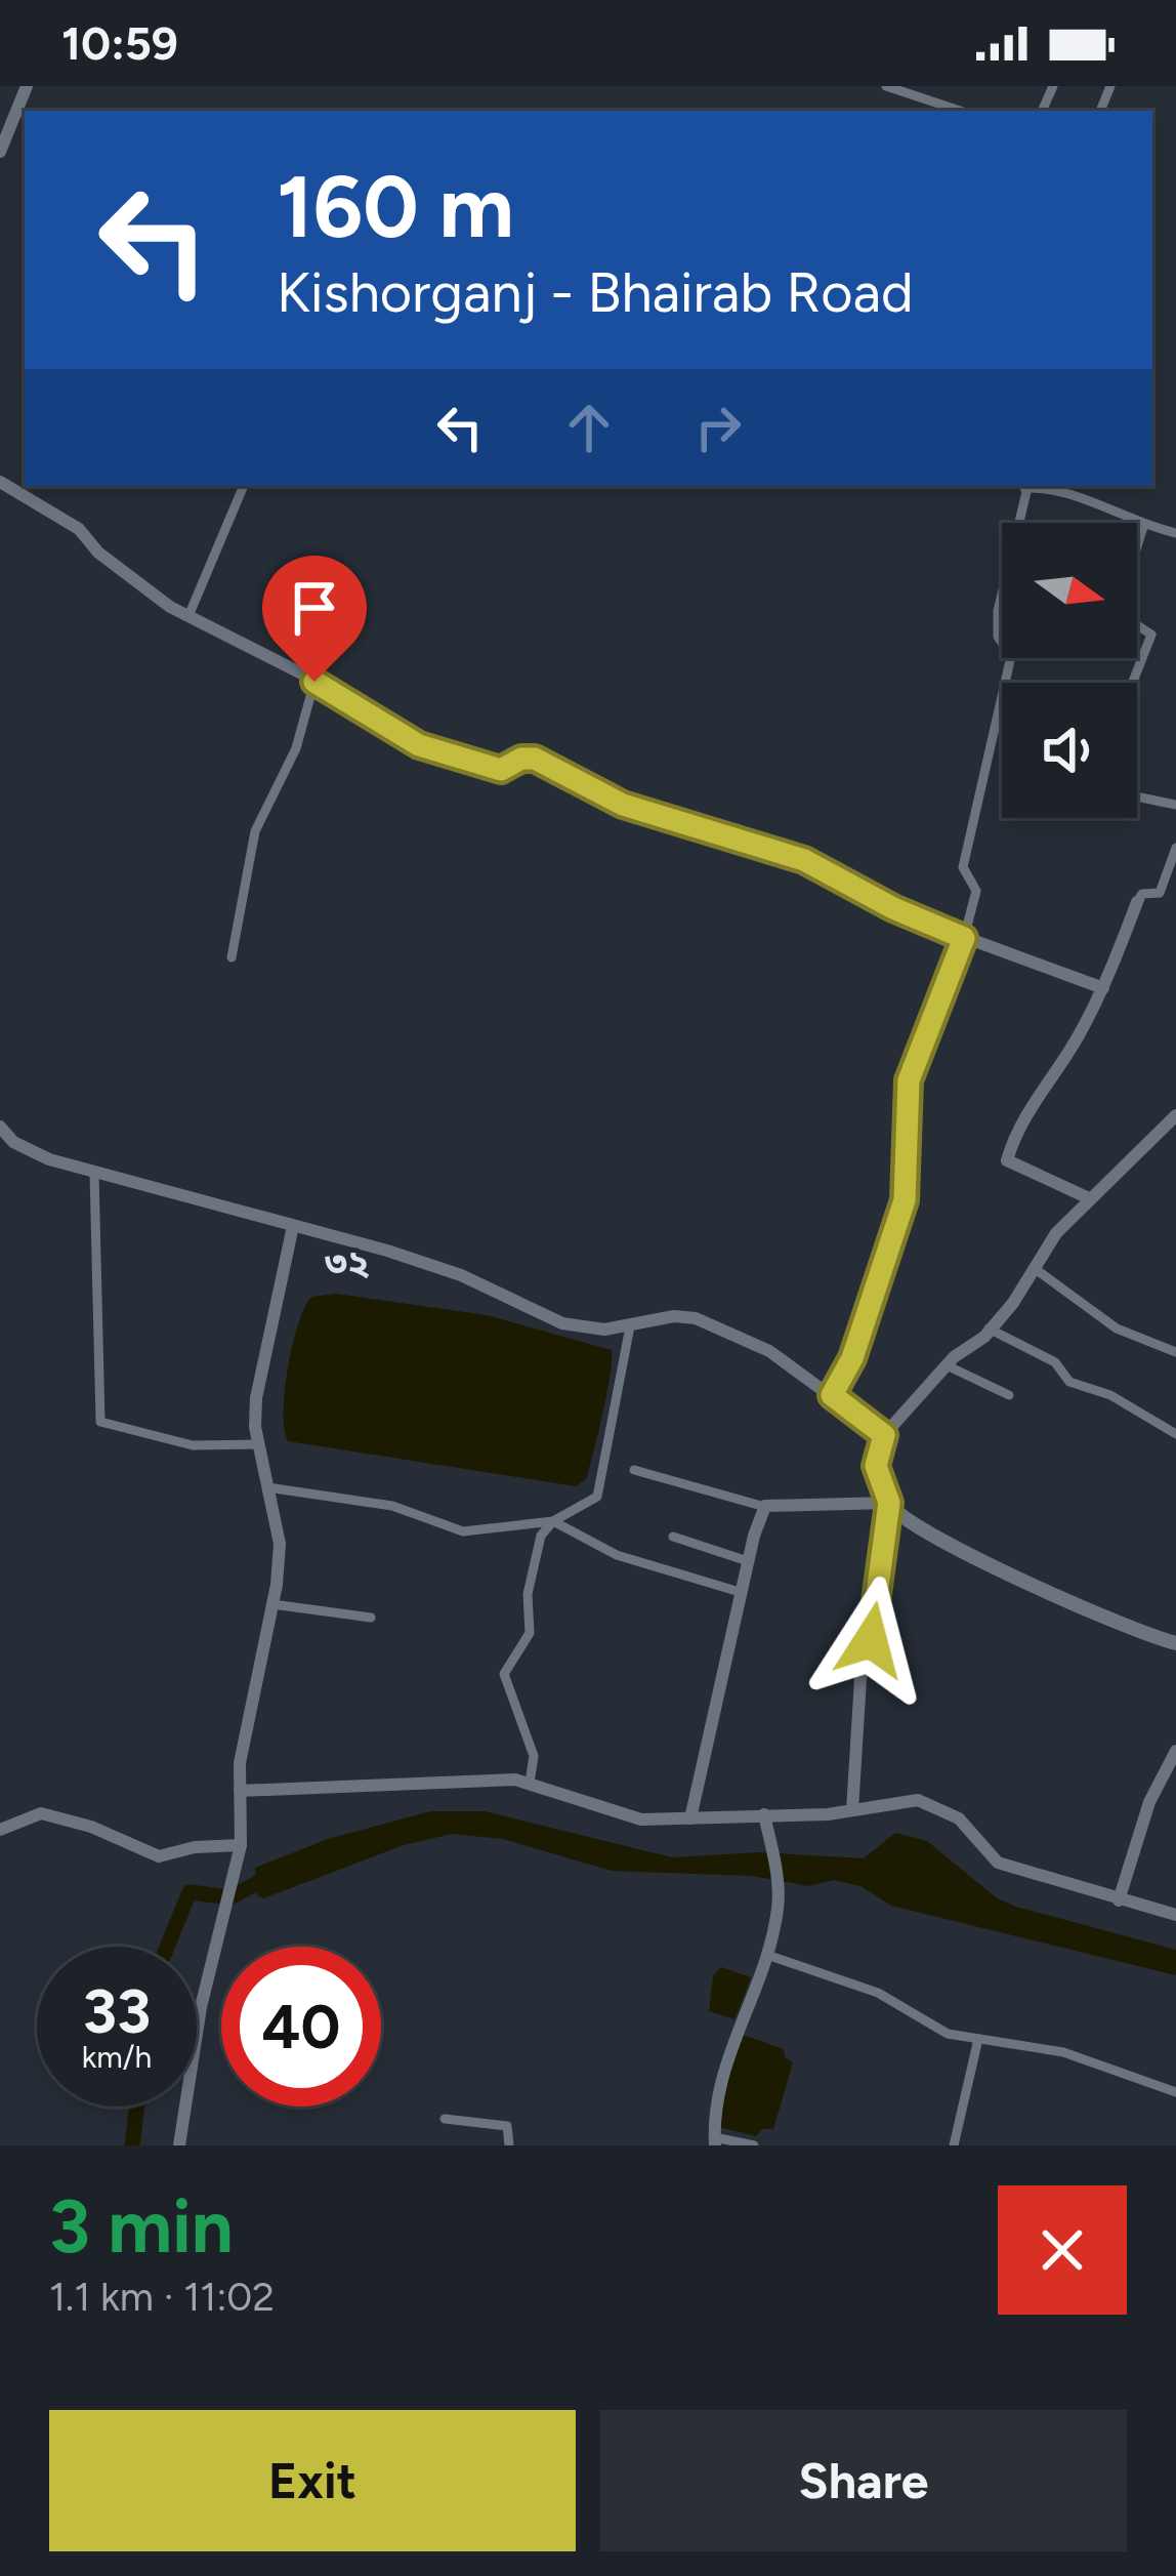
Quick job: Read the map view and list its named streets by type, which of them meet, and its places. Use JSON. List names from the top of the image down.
{
  "districts": ["৩২"],
  "north": "right",
  "page": {
    "status": "10:59",
    "turn": ["160 m", "Kishorganj - Bhairab Road"],
    "speed": "33 km/h",
    "limit": "40",
    "heading": ["3 min", "1.1 km · 11:02"],
    "buttons": ["Exit", "Share"]
  }
}
